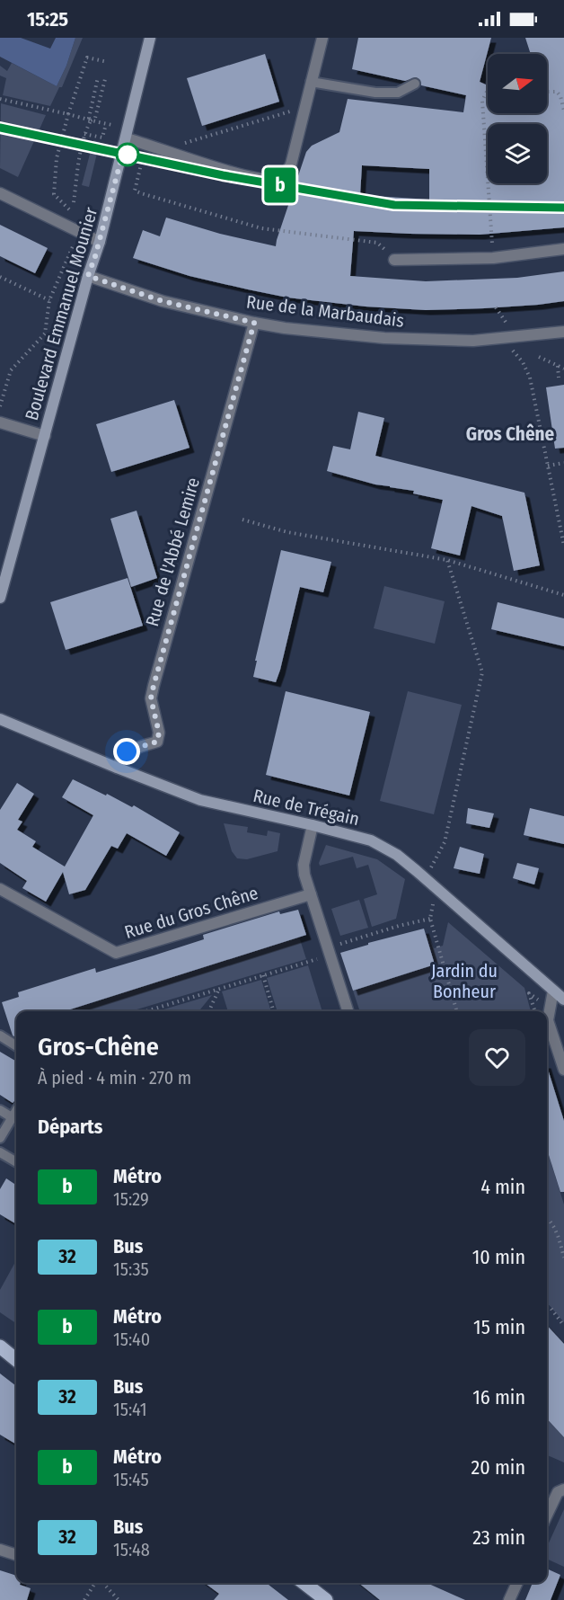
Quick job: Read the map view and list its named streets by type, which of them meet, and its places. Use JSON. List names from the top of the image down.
{
  "streets": {
    "street": [
      "Rue de la Marbaudais",
      "Boulevard Emmanuel Mounier",
      "Rue de l'Abbé Lemire",
      "Rue de Trégain",
      "Rue du Gros Chêne"
    ]
  },
  "crossings": [
    ["Rue de la Marbaudais", "Boulevard Emmanuel Mounier"],
    ["Rue de la Marbaudais", "Rue de l'Abbé Lemire"],
    ["Rue de l'Abbé Lemire", "Rue de Trégain"]
  ],
  "districts": ["Gros Chêne"],
  "parks": ["Jardin du Bonheur"],
  "lines": ["metro line b"],
  "north": "right",
  "page": {
    "status": "15:25",
    "on_map": "b",
    "heading": [
      ["Gros-Chêne", "À pied · 4 min · 270 m"],
      "Départs"
    ],
    "list": [
      {
        "mark": "b",
        "name": "Métro",
        "note": "15:29",
        "value": "4 min"
      },
      {
        "mark": "32",
        "name": "Bus",
        "note": "15:35",
        "value": "10 min"
      },
      {
        "mark": "b",
        "name": "Métro",
        "note": "15:40",
        "value": "15 min"
      },
      {
        "mark": "32",
        "name": "Bus",
        "note": "15:41",
        "value": "16 min"
      },
      {
        "mark": "b",
        "name": "Métro",
        "note": "15:45",
        "value": "20 min"
      },
      {
        "mark": "32",
        "name": "Bus",
        "note": "15:48",
        "value": "23 min"
      }
    ]
  }
}
